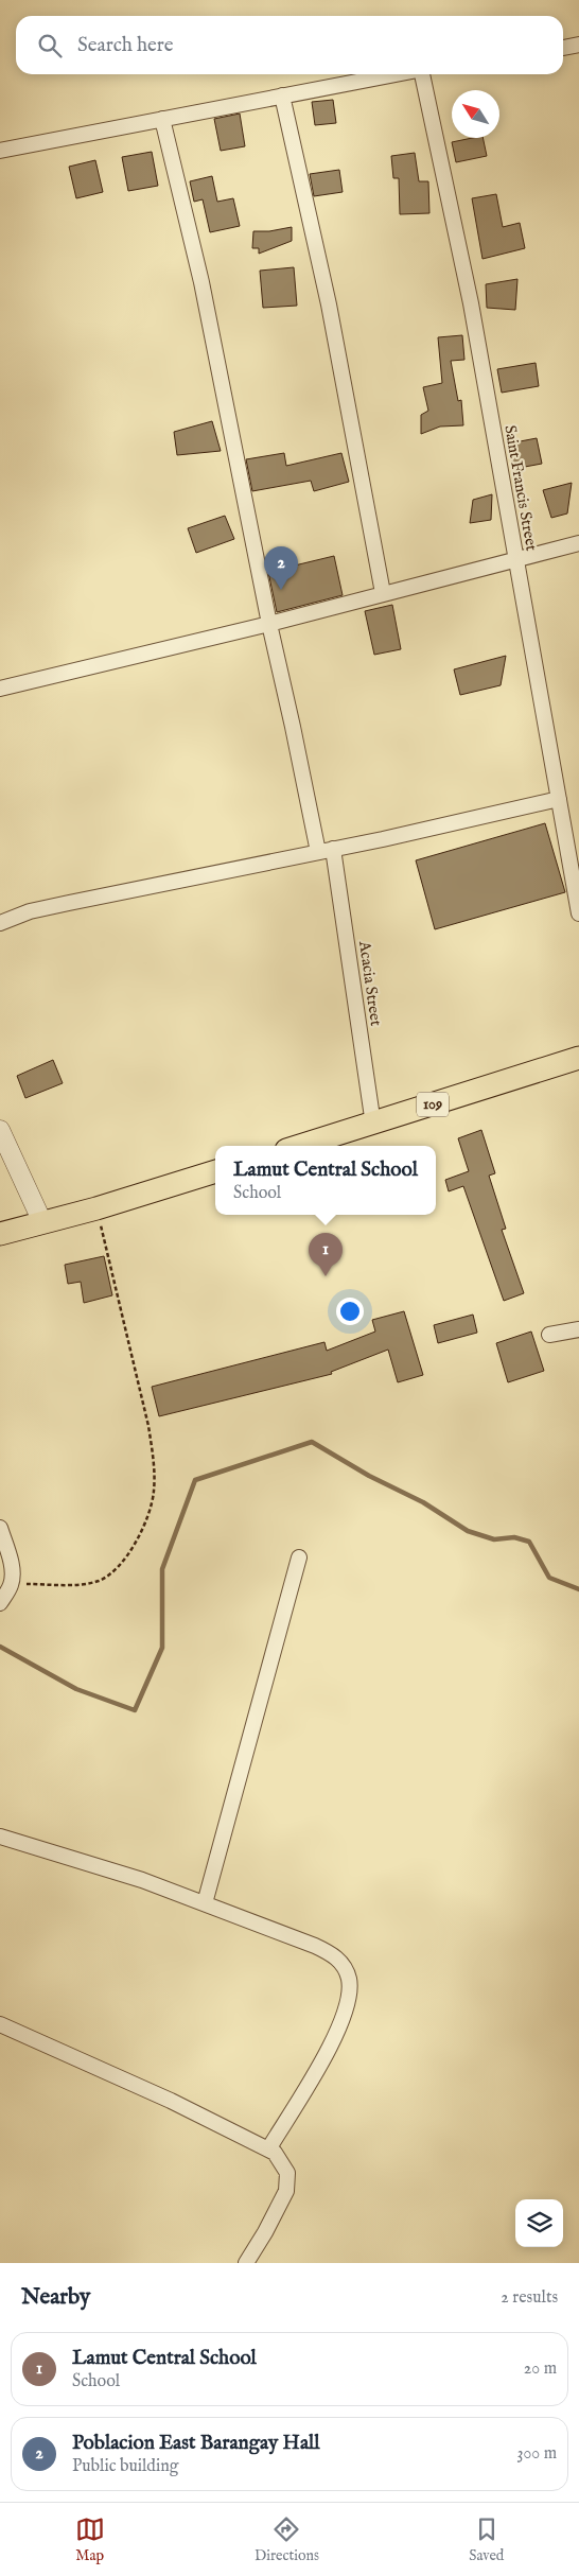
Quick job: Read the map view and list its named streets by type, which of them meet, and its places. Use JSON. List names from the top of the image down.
{
  "streets": {
    "main road": ["109"],
    "street": ["Saint Francis Street", "Acacia Street"]
  },
  "crossings": [
    ["Acacia Street", "109"]
  ],
  "north": "top left",
  "page": {
    "search": "Search here",
    "pins": ["2", "1"],
    "popup": ["Lamut Central School", "School"],
    "heading": ["Nearby", "2 results"],
    "list": [
      {
        "mark": "1",
        "name": "Lamut Central School",
        "note": "School",
        "value": "20 m"
      },
      {
        "mark": "2",
        "name": "Poblacion East Barangay Hall",
        "note": "Public building",
        "value": "300 m"
      }
    ],
    "nav": ["Map", "Directions", "Saved"]
  }
}
